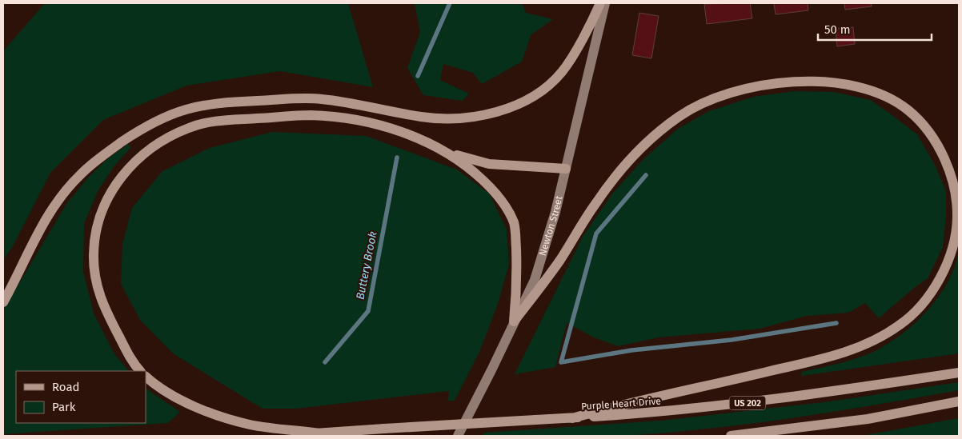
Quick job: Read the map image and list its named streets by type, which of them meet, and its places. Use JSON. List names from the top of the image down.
{
  "streets": {
    "main road": ["Newton Street", "US 202", "Purple Heart Drive"]
  },
  "water": ["Buttery Brook"],
  "legend": ["Road", "Park"],
  "scale_bar": "50 m"
}
